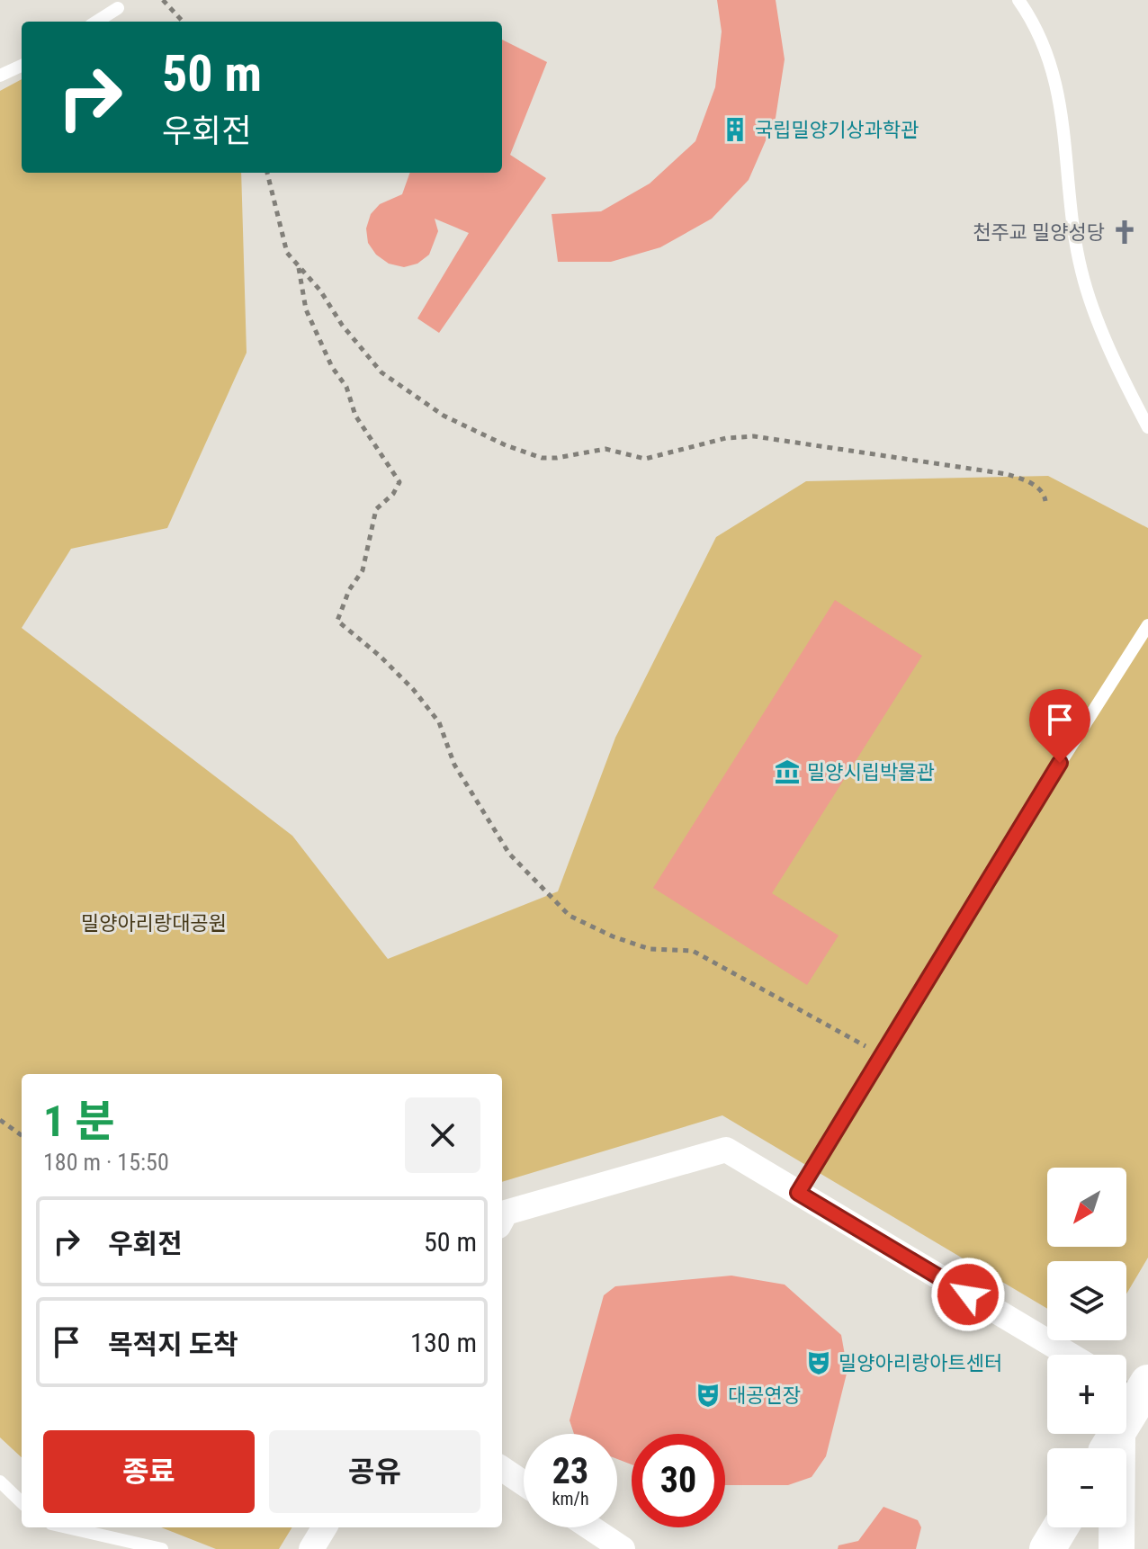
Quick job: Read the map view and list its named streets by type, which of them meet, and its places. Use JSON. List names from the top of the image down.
{
  "parks": ["밀양아리랑대공원"],
  "places": {
    "building": ["국립밀양기상과학관"],
    "church": ["천주교 밀양성당"],
    "museum": ["밀양시립박물관"],
    "theatre": ["밀양아리랑아트센터", "대공연장"]
  },
  "north": "bottom left",
  "page": {
    "turn": ["50 m", "우회전"],
    "heading": ["1 분", "180 m · 15:50"],
    "map_buttons": ["+", "−"],
    "list": [
      {
        "name": "우회전",
        "value": "50 m"
      },
      {
        "name": "목적지 도착",
        "value": "130 m"
      }
    ],
    "buttons": ["종료", "공유"],
    "speed": "23 km/h",
    "limit": "30"
  }
}
